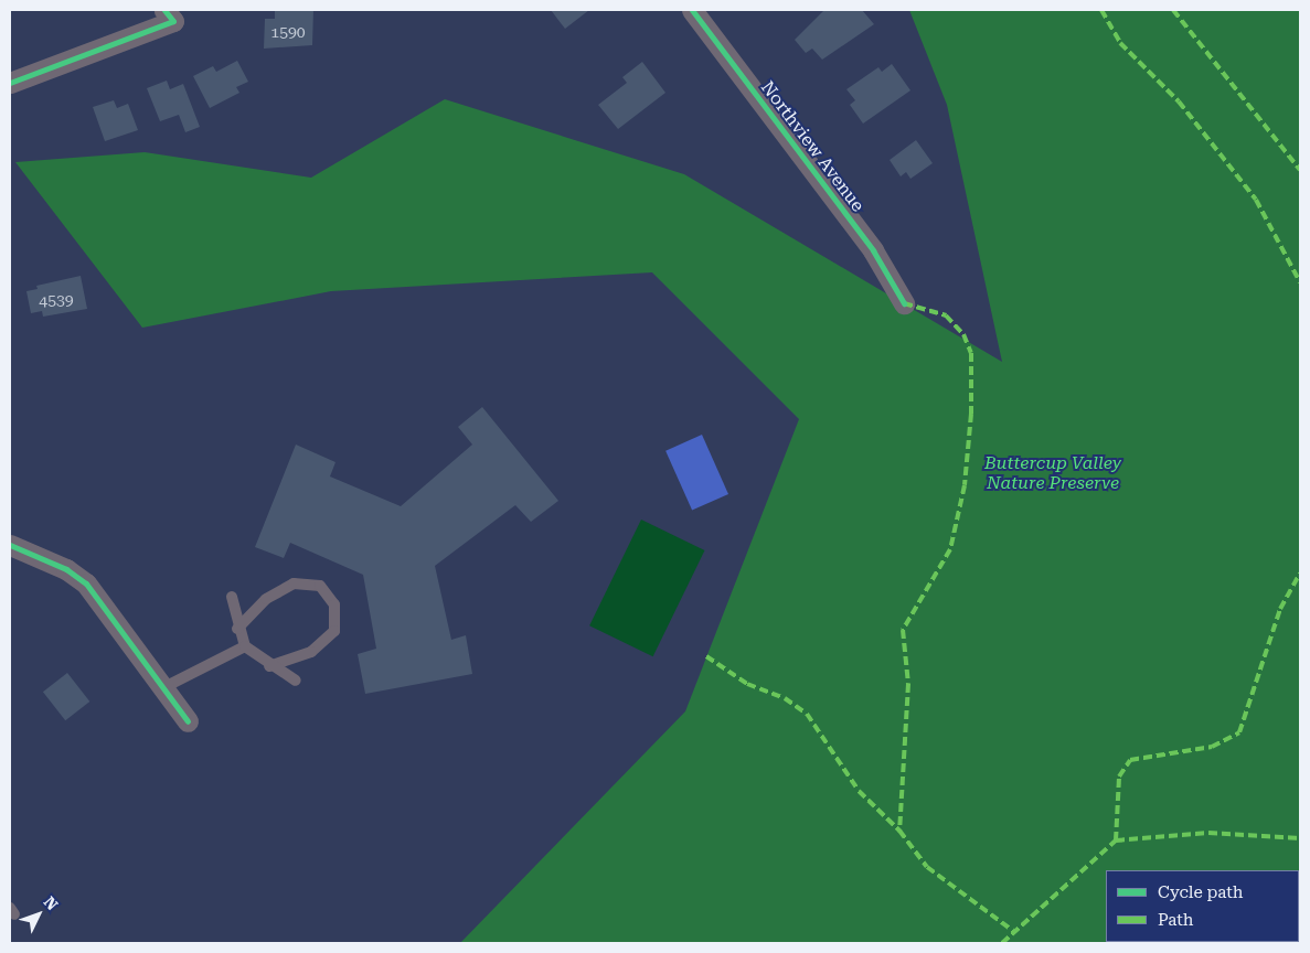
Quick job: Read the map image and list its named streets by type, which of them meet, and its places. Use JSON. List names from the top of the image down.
{
  "streets": {
    "street": ["Northview Avenue"]
  },
  "parks": ["Buttercup Valley Nature Preserve"],
  "house_numbers": ["1590", "4539"],
  "legend": ["Cycle path", "Path"],
  "north": "top right"
}
